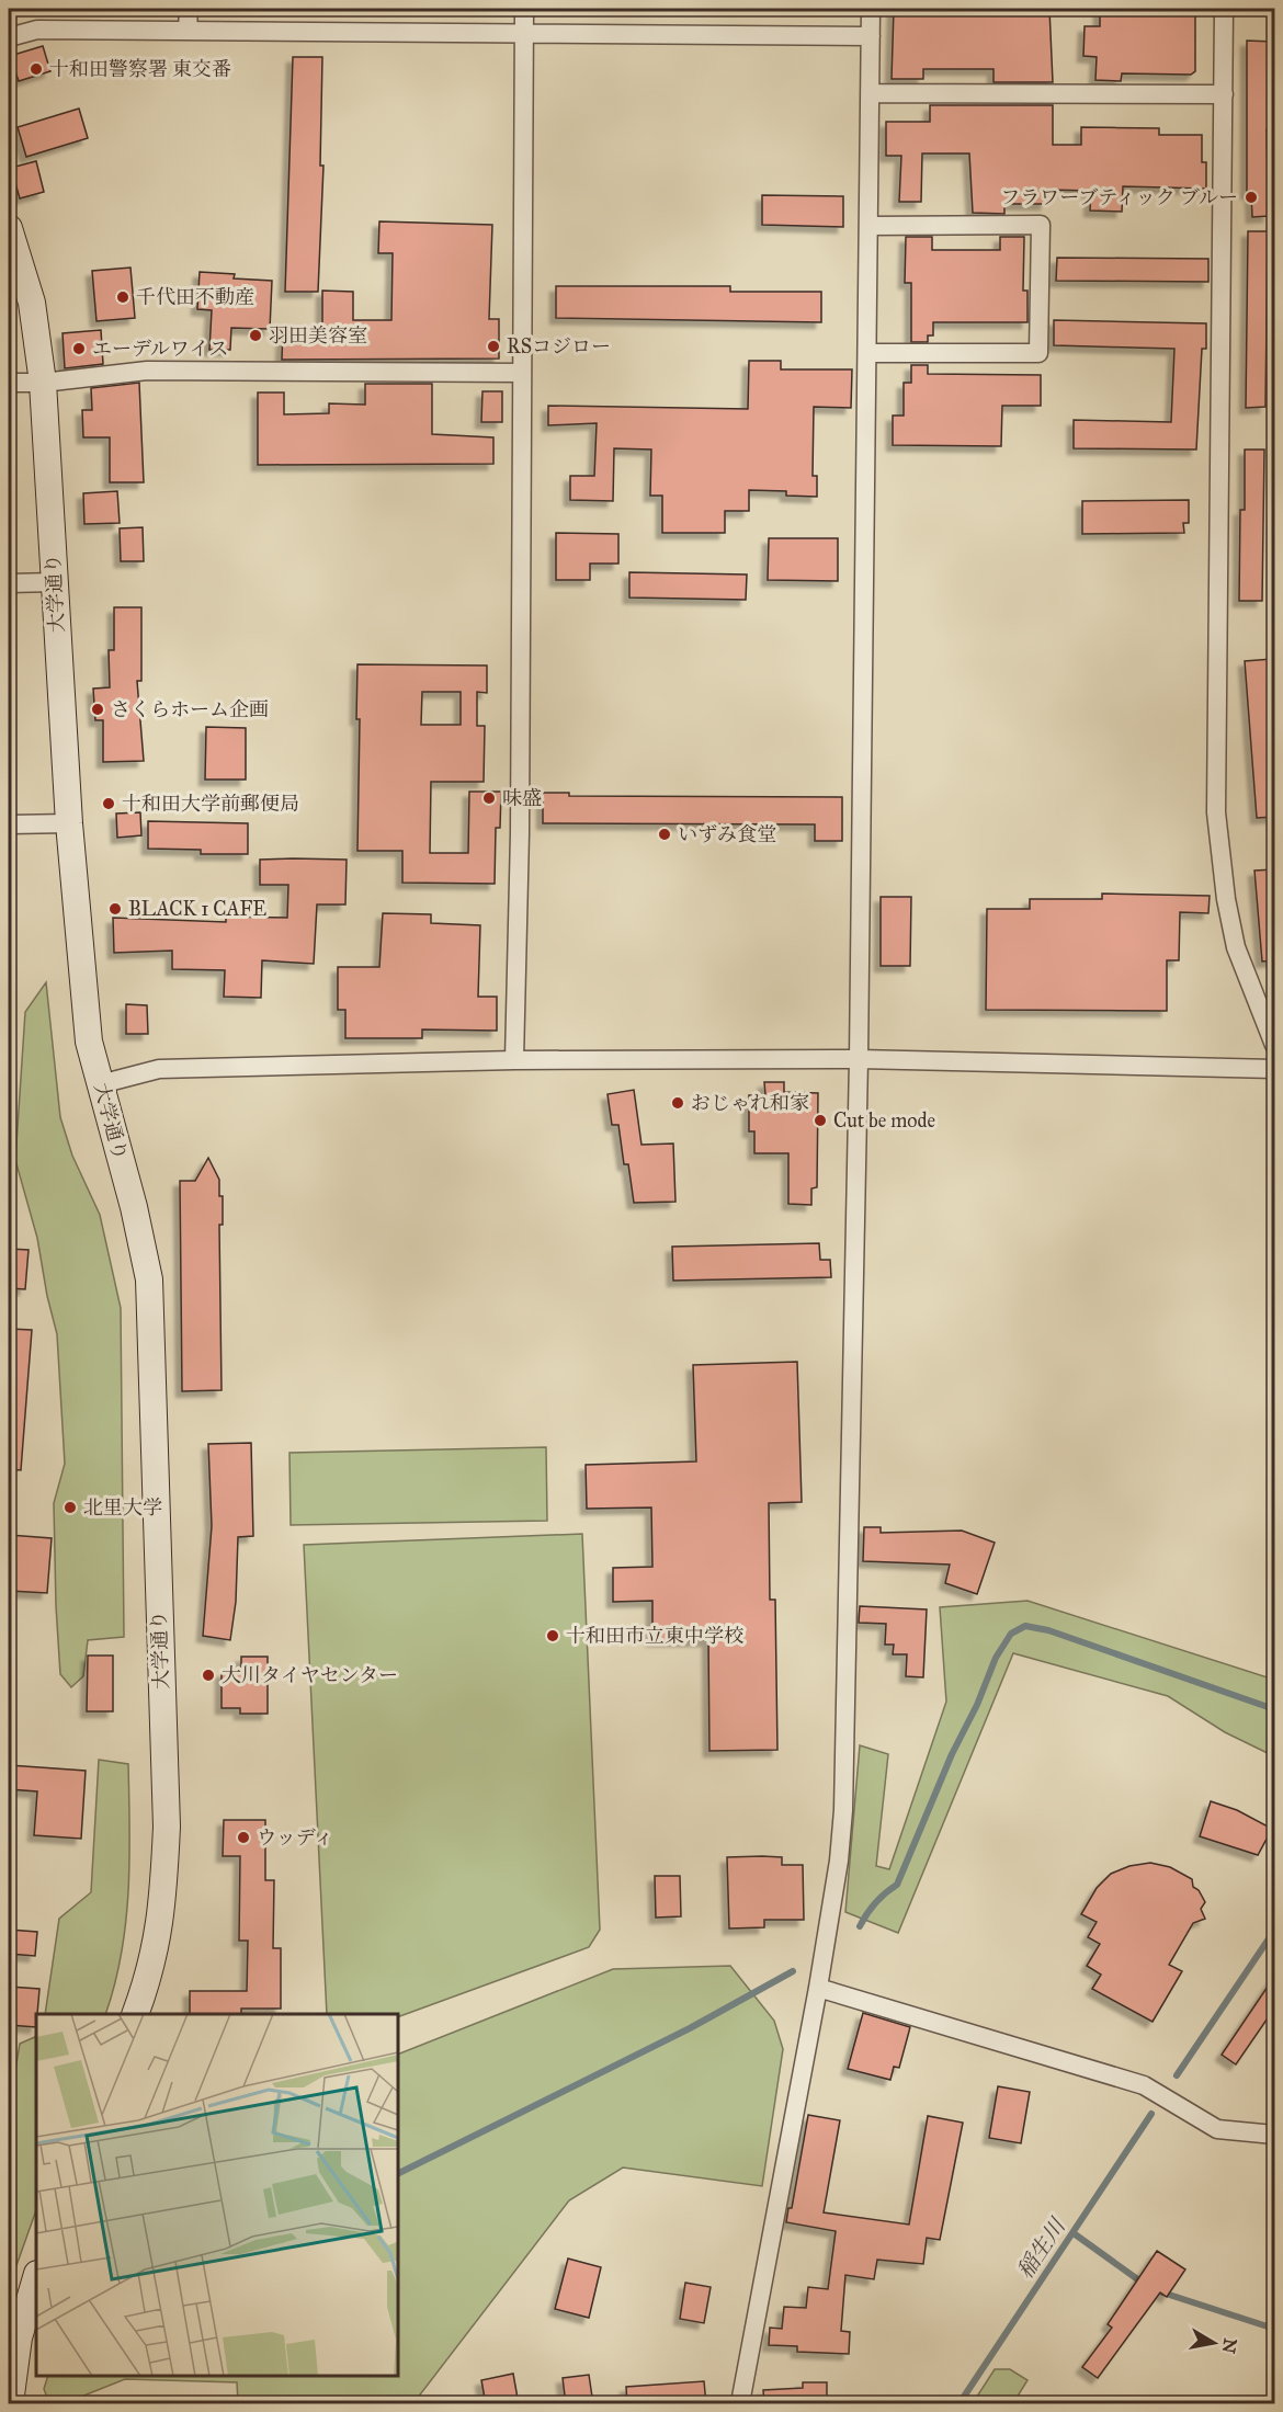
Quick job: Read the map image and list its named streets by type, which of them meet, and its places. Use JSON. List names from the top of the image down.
{
  "streets": {
    "street": ["大学通り"]
  },
  "water": ["稲生川"],
  "places": [
    "十和田警察署 東交番",
    "フラワーブティック ブルー",
    "千代田不動産",
    "羽田美容室",
    "RSコジロー",
    "エーデルワイス",
    "さくらホーム企画",
    "味盛",
    "十和田大学前郵便局",
    "いずみ食堂",
    "BLACK 1 CAFE",
    "おじゃれ和家",
    "Cut be mode",
    "北里大学",
    "十和田市立東中学校",
    "大川タイヤセンター",
    "ウッディ"
  ],
  "north": "right"
}
